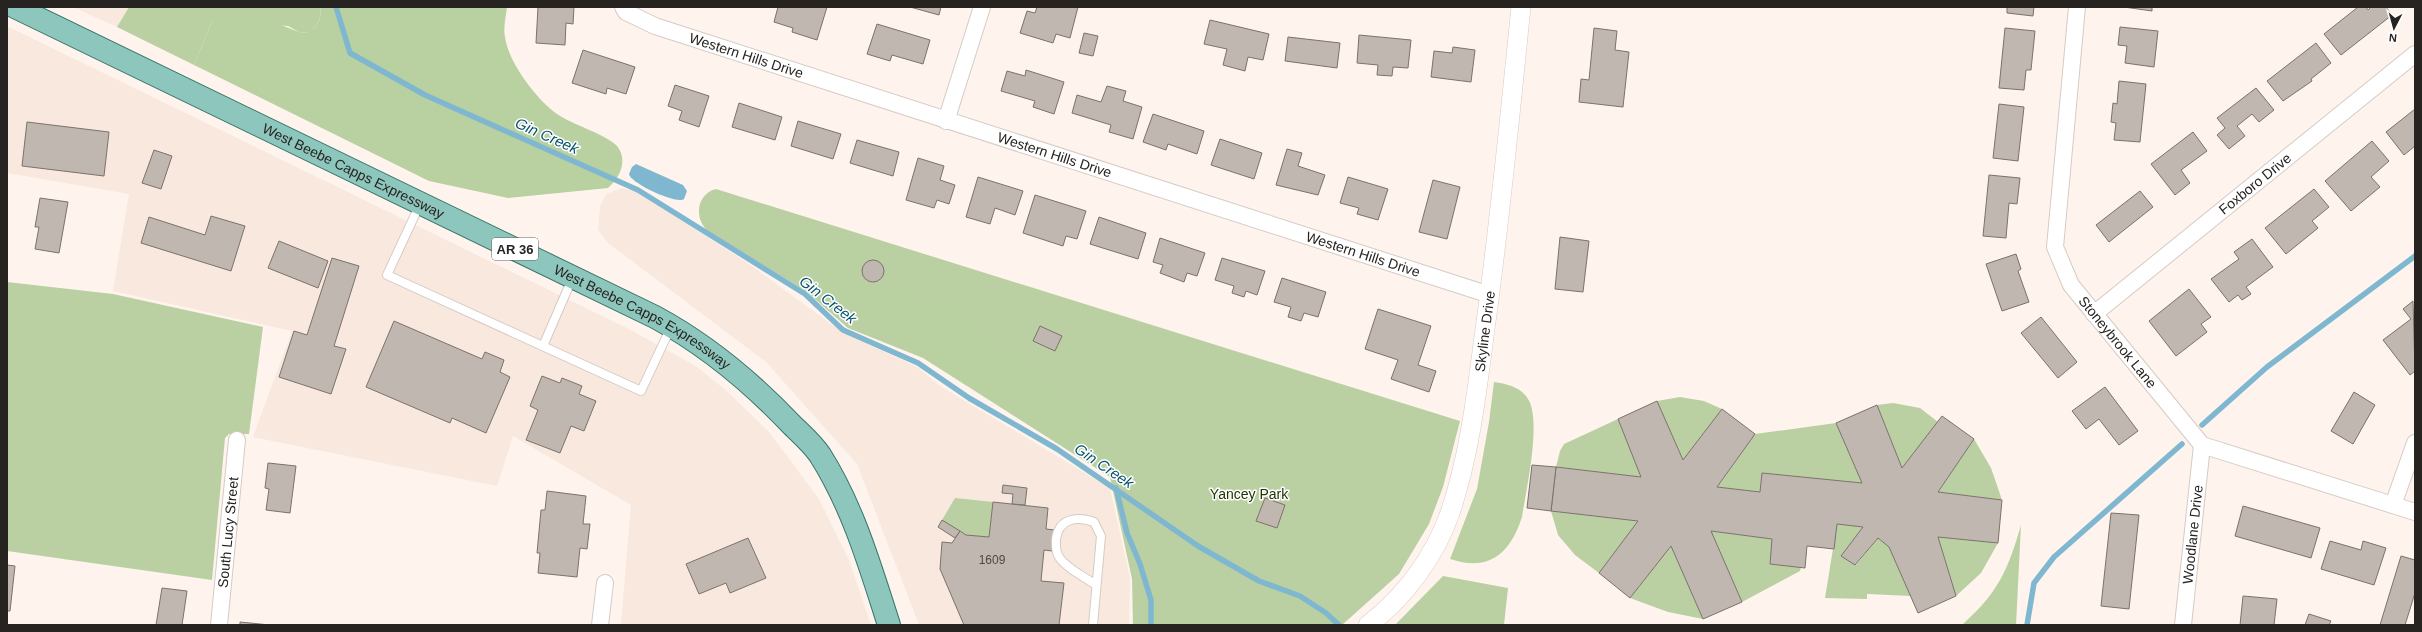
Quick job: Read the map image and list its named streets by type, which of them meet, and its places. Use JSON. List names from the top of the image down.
{
  "streets": {
    "main road": ["West Beebe Capps Expressway", "AR 36"],
    "street": [
      "Western Hills Drive",
      "Foxboro Drive",
      "Skyline Drive",
      "Stoneybrook Lane",
      "South Lucy Street",
      "Woodlane Drive"
    ]
  },
  "crossings": [
    ["Western Hills Drive", "Skyline Drive"],
    ["Foxboro Drive", "Stoneybrook Lane"],
    ["Stoneybrook Lane", "Woodlane Drive"]
  ],
  "water": ["Gin Creek"],
  "parks": ["Yancey Park"],
  "house_numbers": ["1609"],
  "north": "bottom"
}
